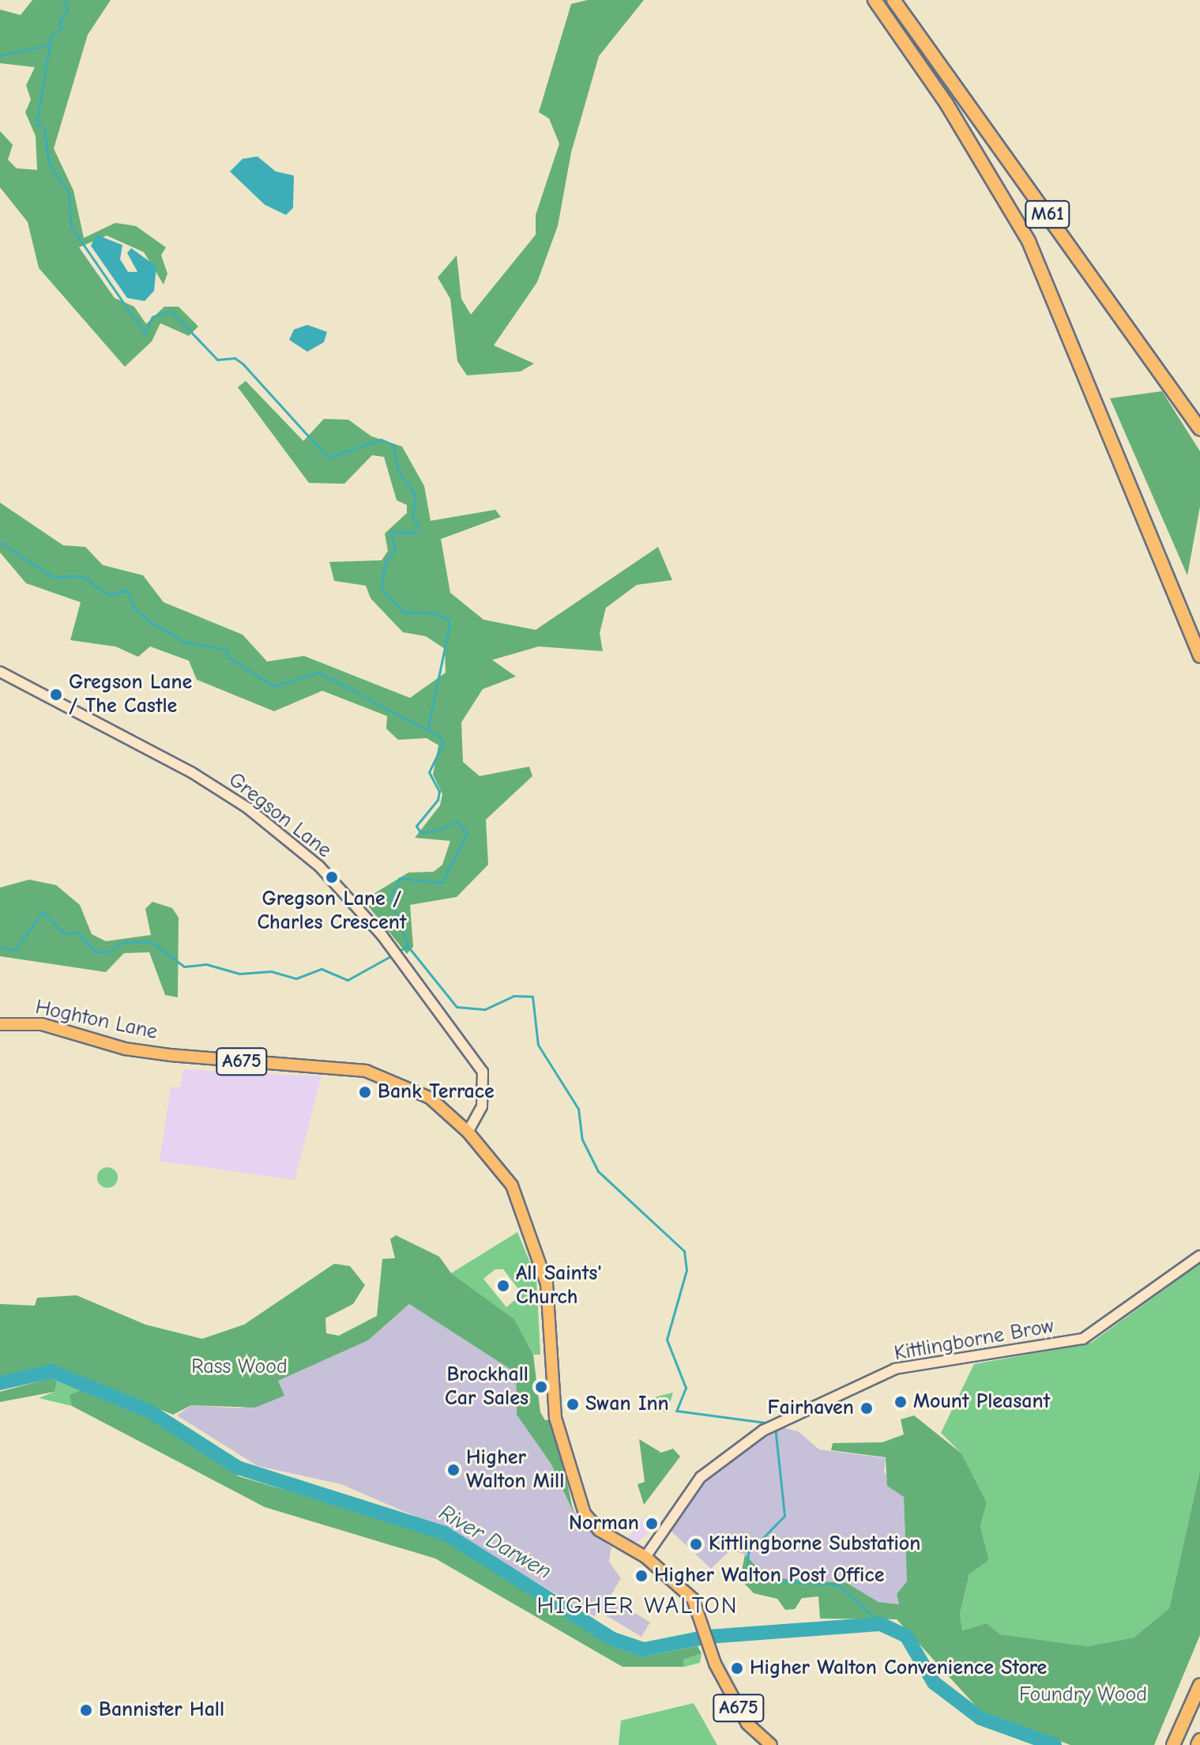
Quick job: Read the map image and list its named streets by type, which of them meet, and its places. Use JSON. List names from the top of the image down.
{
  "streets": {
    "highway": ["M61"],
    "main road": ["Hoghton Lane", "A675"],
    "street": ["Gregson Lane", "Kittlingborne Brow"]
  },
  "crossings": [
    ["Gregson Lane", "Hoghton Lane"],
    ["Gregson Lane", "A675"],
    ["Hoghton Lane", "A675"],
    ["A675", "Kittlingborne Brow"]
  ],
  "districts": ["HIGHER WALTON"],
  "water": ["River Darwen"],
  "parks": ["Rass Wood", "Foundry Wood"],
  "places": [
    "Gregson Lane / The Castle",
    "Gregson Lane / Charles Crescent",
    "Bank Terrace",
    "All Saints' Church",
    "Brockhall Car Sales",
    "Mount Pleasant",
    "Swan Inn",
    "Fairhaven",
    "Higher Walton Mill",
    "Norman",
    "Kittlingborne Substation",
    "Higher Walton Post Office",
    "Higher Walton Convenience Store",
    "Bannister Hall"
  ]
}
